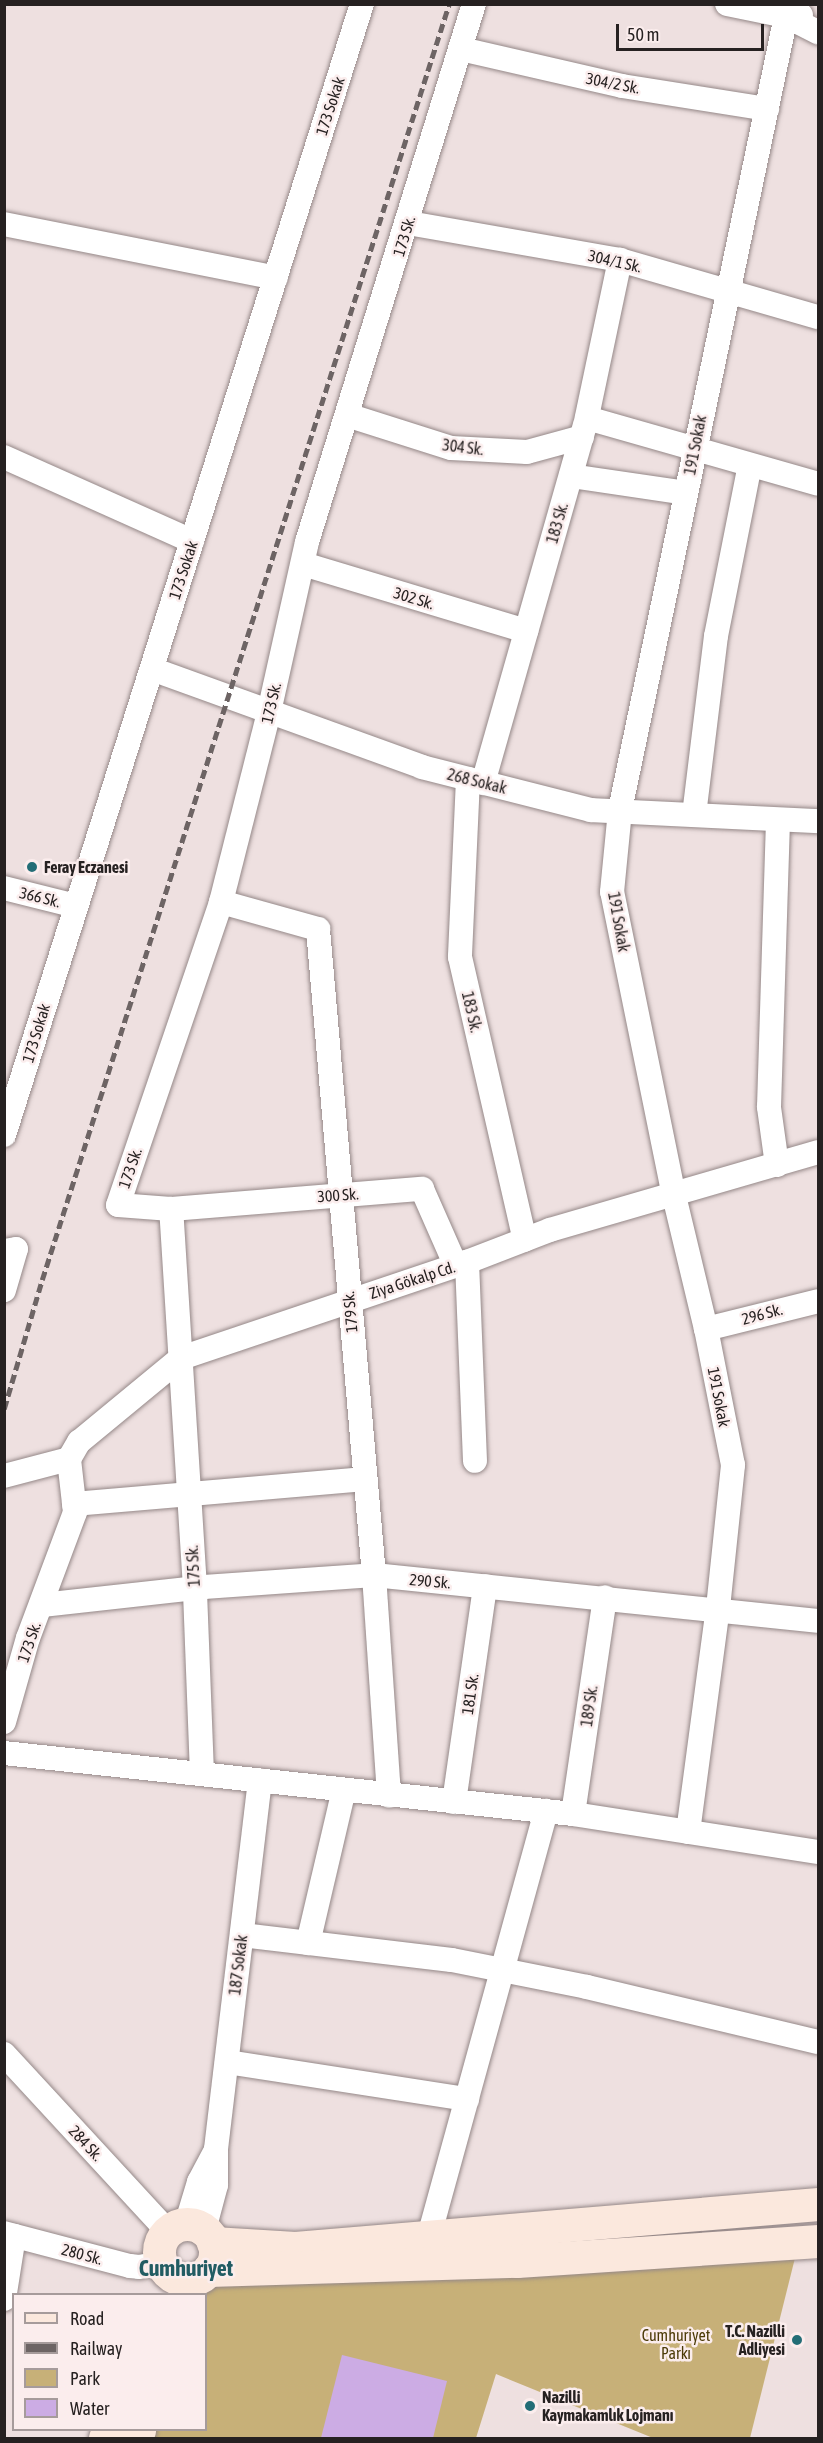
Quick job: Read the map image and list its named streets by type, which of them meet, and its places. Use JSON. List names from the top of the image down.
{
  "streets": {
    "street": [
      "304/2 Sk.",
      "173 Sokak",
      "173 Sk.",
      "304/1 Sk.",
      "191 Sokak",
      "304 Sk.",
      "183 Sk.",
      "302 Sk.",
      "268 Sokak",
      "366 Sk.",
      "300 Sk.",
      "Ziya Gökalp Cd.",
      "179 Sk.",
      "296 Sk.",
      "175 Sk.",
      "290 Sk.",
      "181 Sk.",
      "189 Sk.",
      "187 Sokak",
      "284 Sk.",
      "280 Sk."
    ]
  },
  "crossings": [
    ["304/2 Sk.", "173 Sk."],
    ["304/2 Sk.", "191 Sokak"],
    ["173 Sokak", "268 Sokak"],
    ["173 Sokak", "366 Sk."],
    ["173 Sk.", "304/1 Sk."],
    ["173 Sk.", "304 Sk."],
    ["173 Sk.", "302 Sk."],
    ["173 Sk.", "268 Sokak"],
    ["173 Sk.", "300 Sk."],
    ["173 Sk.", "Ziya Gökalp Cd."],
    ["173 Sk.", "179 Sk."],
    ["173 Sk.", "290 Sk."],
    ["304/1 Sk.", "191 Sokak"],
    ["304/1 Sk.", "183 Sk."],
    ["191 Sokak", "304 Sk."],
    ["191 Sokak", "268 Sokak"],
    ["191 Sokak", "Ziya Gökalp Cd."],
    ["191 Sokak", "296 Sk."],
    ["191 Sokak", "290 Sk."],
    ["304 Sk.", "183 Sk."],
    ["183 Sk.", "302 Sk."],
    ["183 Sk.", "268 Sokak"],
    ["183 Sk.", "Ziya Gökalp Cd."],
    ["300 Sk.", "Ziya Gökalp Cd."],
    ["300 Sk.", "179 Sk."],
    ["Ziya Gökalp Cd.", "179 Sk."],
    ["Ziya Gökalp Cd.", "175 Sk."],
    ["179 Sk.", "290 Sk."],
    ["175 Sk.", "290 Sk."],
    ["290 Sk.", "181 Sk."],
    ["290 Sk.", "189 Sk."],
    ["187 Sokak", "284 Sk."],
    ["187 Sokak", "280 Sk."],
    ["284 Sk.", "280 Sk."]
  ],
  "districts": ["Cumhuriyet"],
  "parks": ["Cumhuriyet Parkı"],
  "places": ["Feray Eczanesi", "T.C. Nazilli Adliyesi", "Nazilli Kaymakamlık Lojmanı"],
  "legend": [
    "Road",
    "Railway",
    "Park",
    "Water"
  ],
  "scale_bar": "50 m"
}
